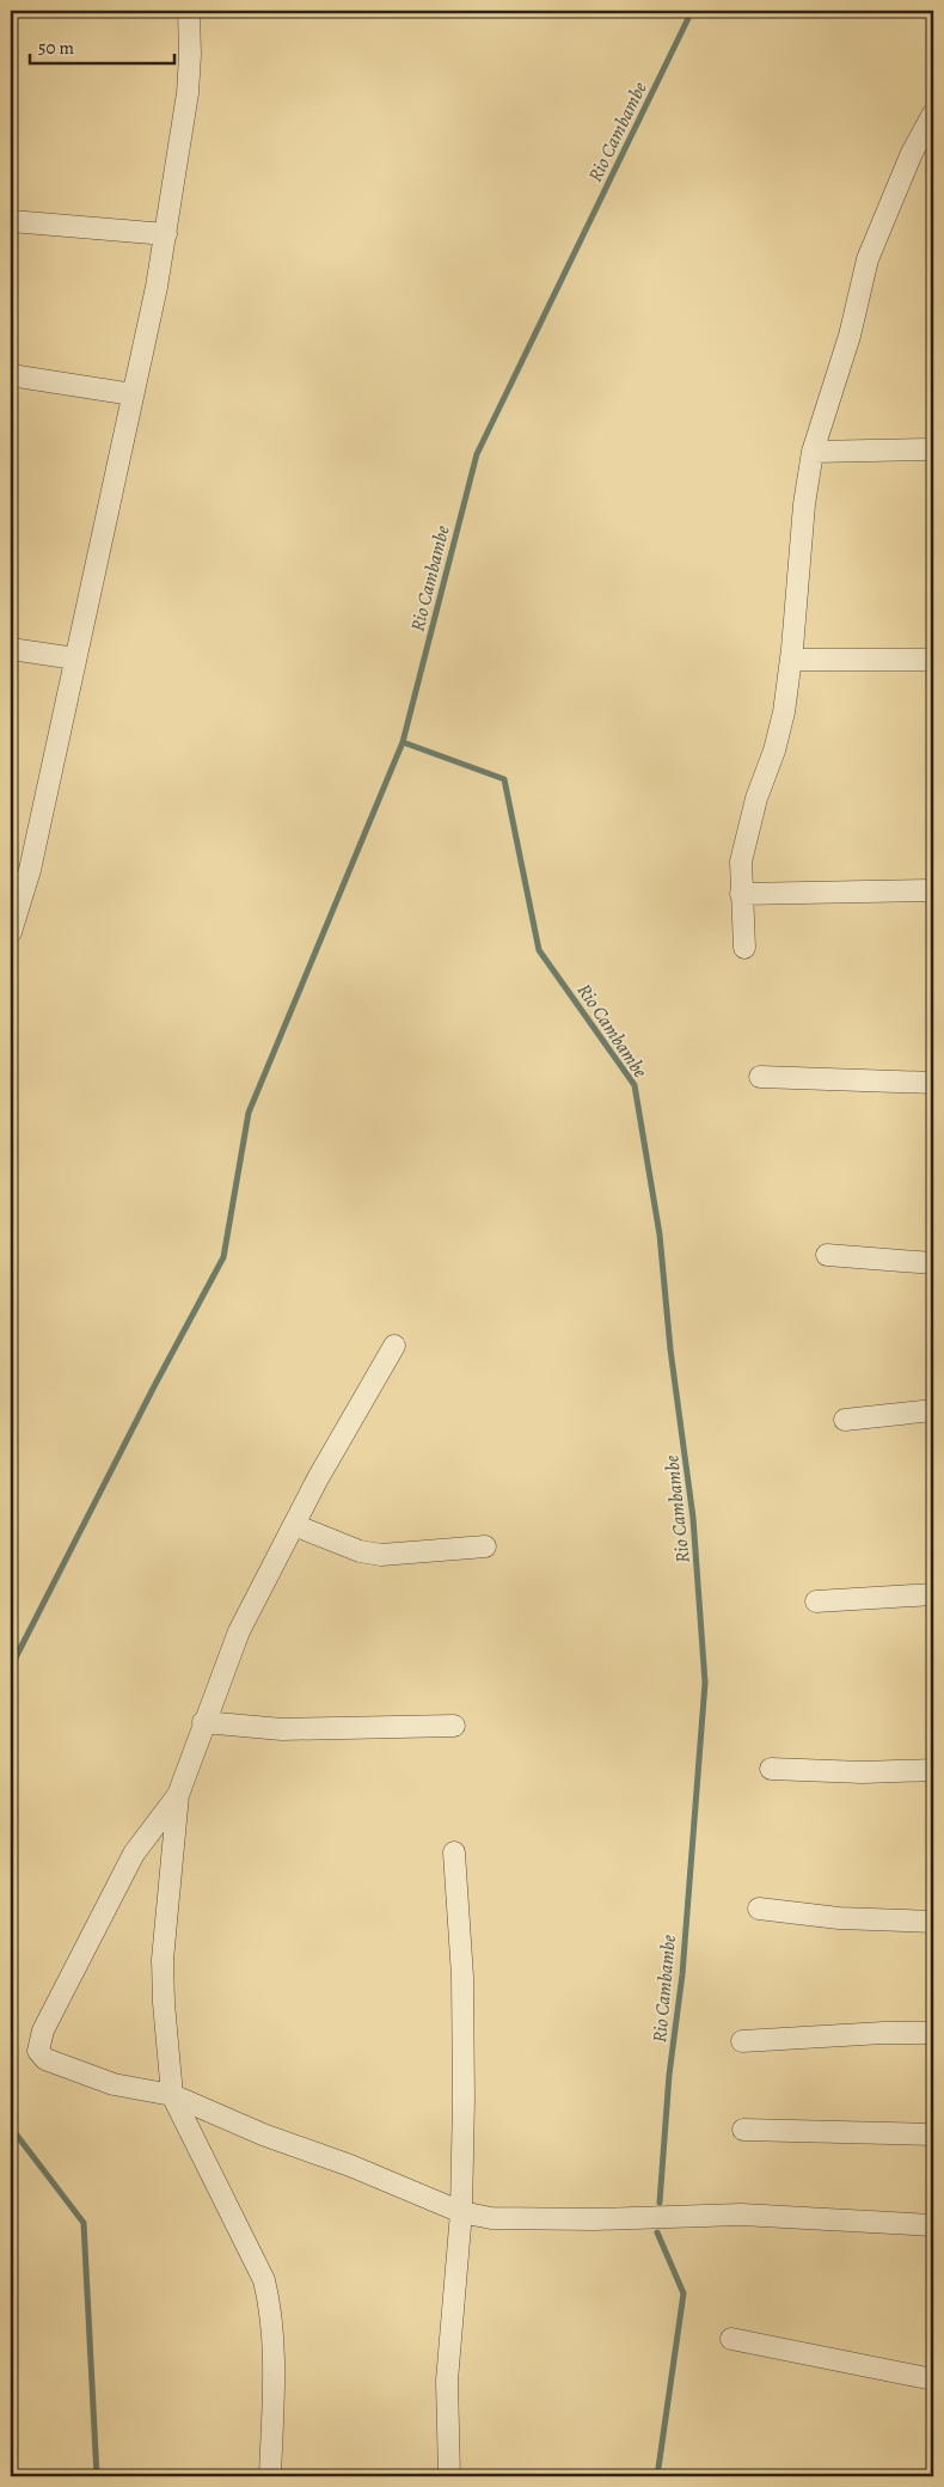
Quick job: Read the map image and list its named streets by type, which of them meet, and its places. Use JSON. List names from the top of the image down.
{
  "water": ["Rio Cambambe"],
  "scale_bar": "50 m"
}
